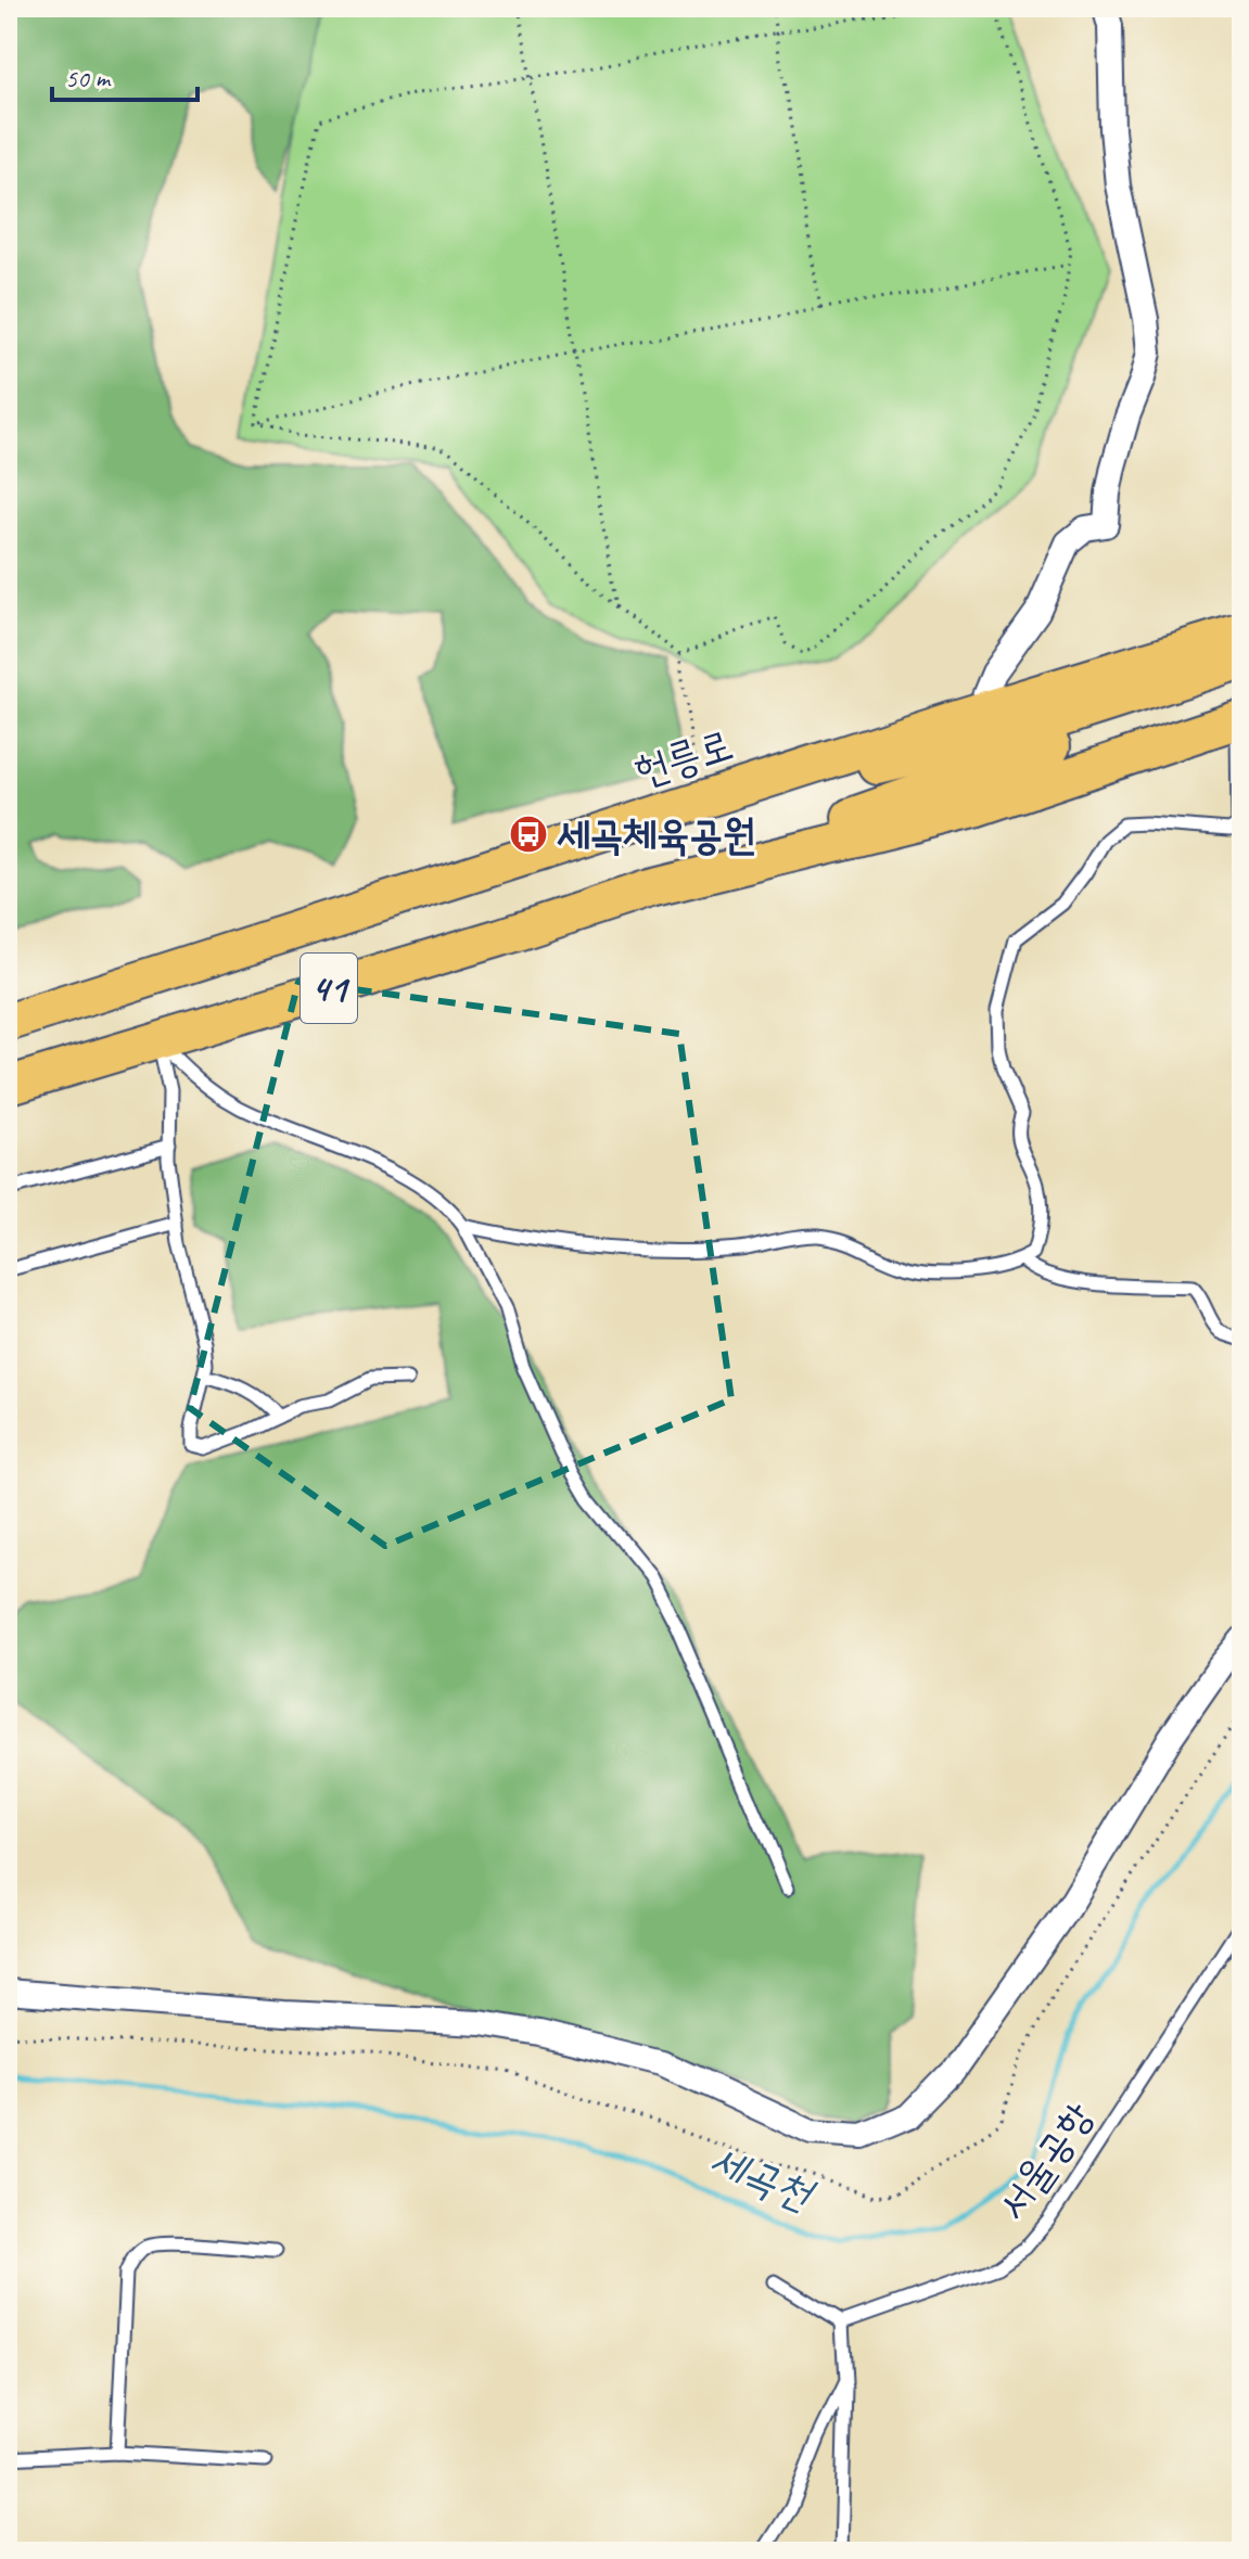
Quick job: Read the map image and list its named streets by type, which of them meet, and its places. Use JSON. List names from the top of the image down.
{
  "streets": {
    "main road": ["헌릉로", "41"],
    "lane": ["서울공항"]
  },
  "water": ["세곡천"],
  "places": {
    "bus stop": ["세곡체육공원"]
  },
  "scale_bar": "50 m"
}
